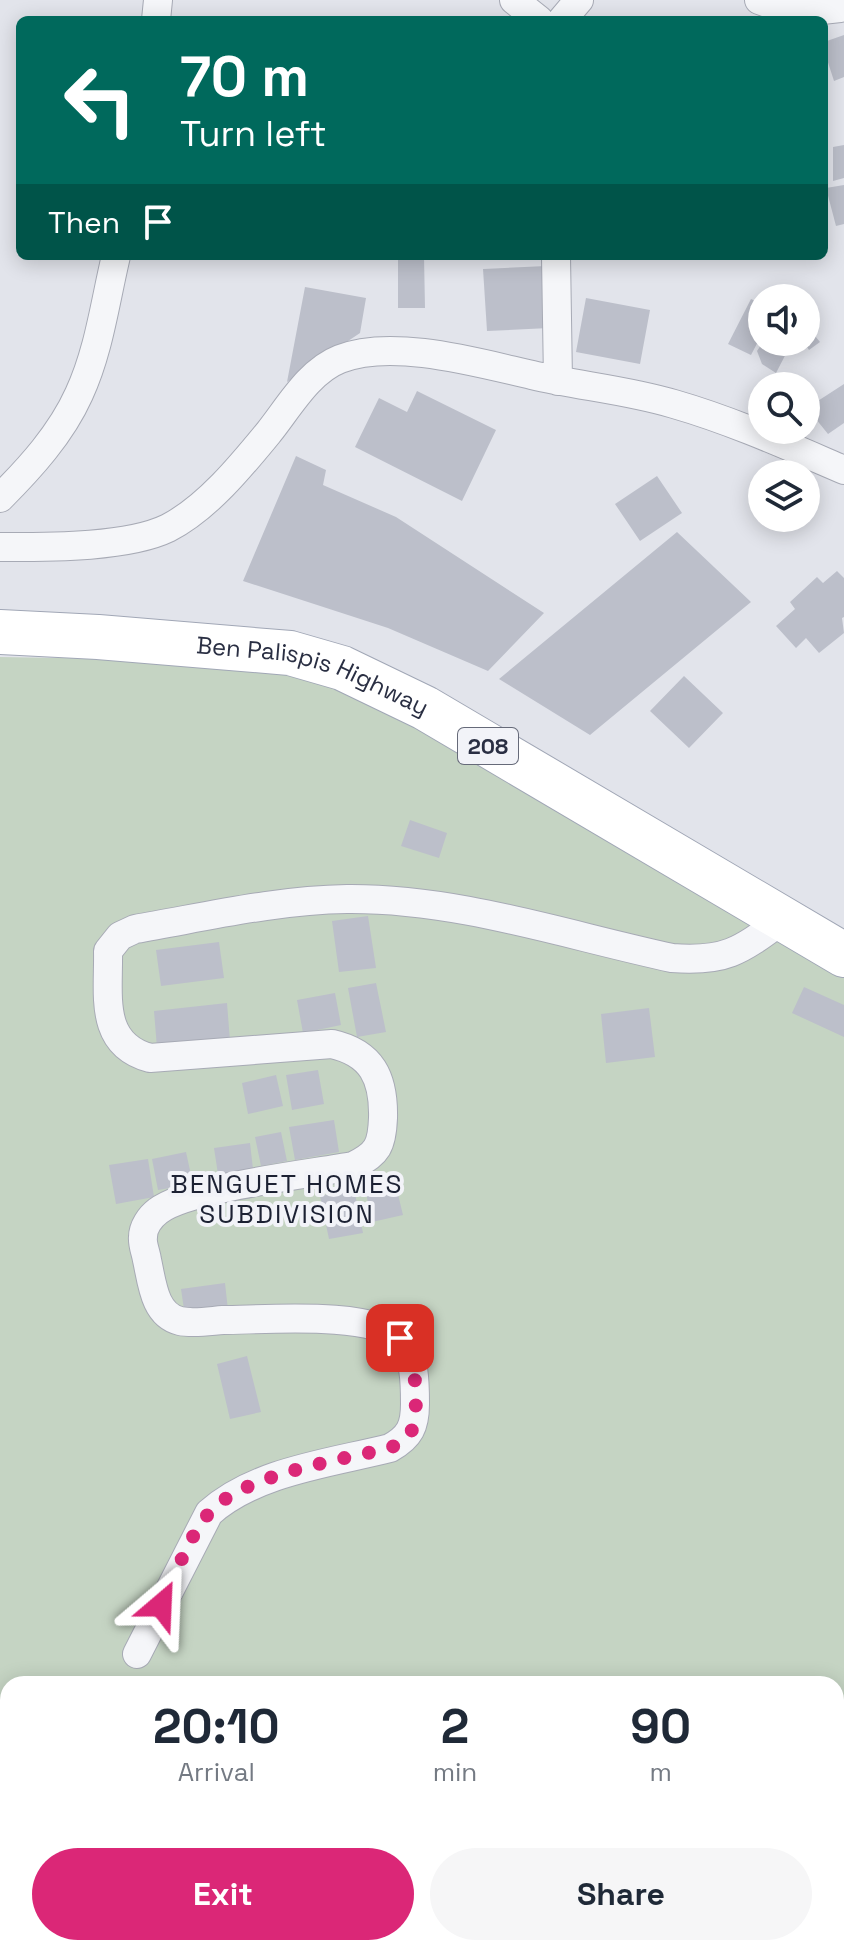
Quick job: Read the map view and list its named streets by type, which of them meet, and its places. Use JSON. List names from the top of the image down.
{
  "streets": {
    "main road": ["Ben Palispis Highway", "208"]
  },
  "districts": ["BENGUET HOMES SUBDIVISION"],
  "page": {
    "turn": ["70 m", "Turn left"],
    "then": "Then",
    "eta": [
      "20:10",
      "Arrival",
      "2",
      "min",
      "90",
      "m"
    ],
    "buttons": ["Exit", "Share"]
  }
}
